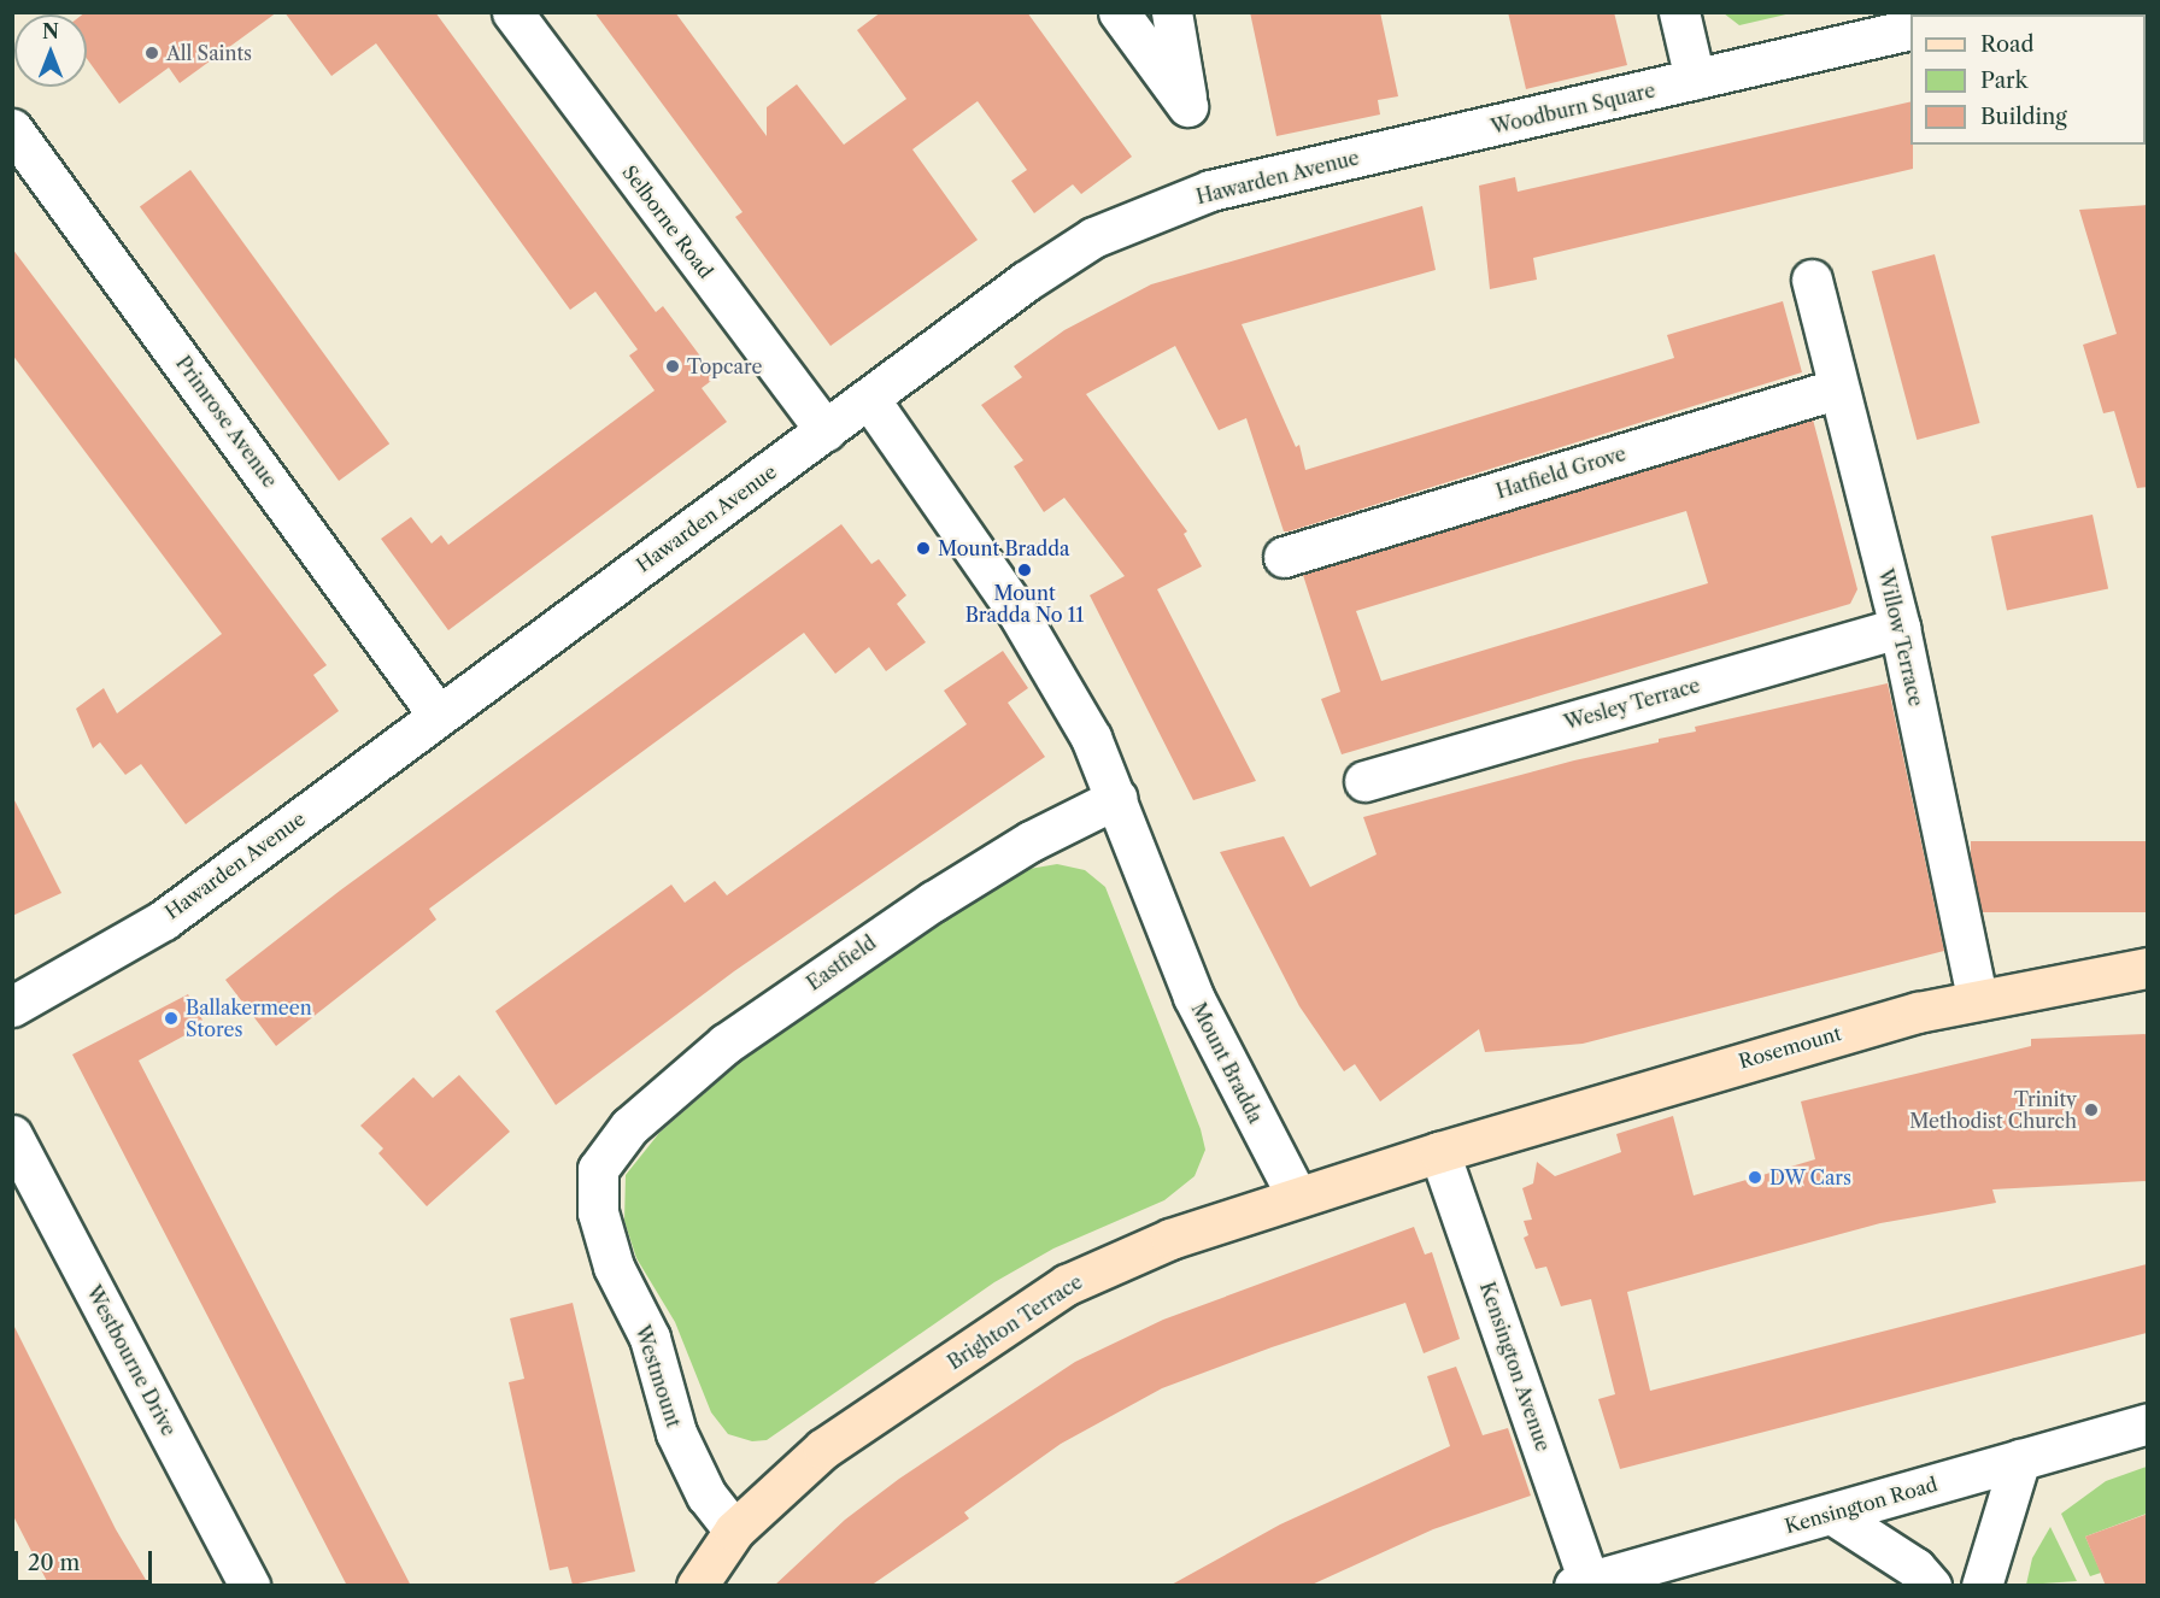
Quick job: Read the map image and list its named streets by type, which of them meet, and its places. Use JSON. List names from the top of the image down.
{
  "streets": {
    "main road": ["Rosemount", "Brighton Terrace"],
    "street": [
      "Woodburn Square",
      "Hawarden Avenue",
      "Selborne Road",
      "Primrose Avenue",
      "Hatfield Grove",
      "Willow Terrace",
      "Wesley Terrace",
      "Eastfield",
      "Mount Bradda",
      "Westbourne Drive",
      "Kensington Avenue",
      "Westmount",
      "Kensington Road"
    ]
  },
  "crossings": [
    ["Woodburn Square", "Hawarden Avenue"],
    ["Hawarden Avenue", "Selborne Road"],
    ["Hawarden Avenue", "Primrose Avenue"],
    ["Hawarden Avenue", "Mount Bradda"],
    ["Hatfield Grove", "Willow Terrace"],
    ["Willow Terrace", "Wesley Terrace"],
    ["Willow Terrace", "Rosemount"],
    ["Eastfield", "Mount Bradda"],
    ["Eastfield", "Westmount"],
    ["Rosemount", "Brighton Terrace"],
    ["Rosemount", "Kensington Avenue"],
    ["Mount Bradda", "Brighton Terrace"],
    ["Brighton Terrace", "Kensington Avenue"],
    ["Brighton Terrace", "Westmount"],
    ["Kensington Avenue", "Kensington Road"]
  ],
  "places": [
    "All Saints",
    "Topcare",
    "Mount Bradda",
    "Mount Bradda No 11",
    "Ballakermeen Stores",
    "Trinity Methodist Church",
    "DW Cars"
  ],
  "legend": ["Road", "Park", "Building"],
  "scale_bar": "20 m",
  "north": "top"
}
